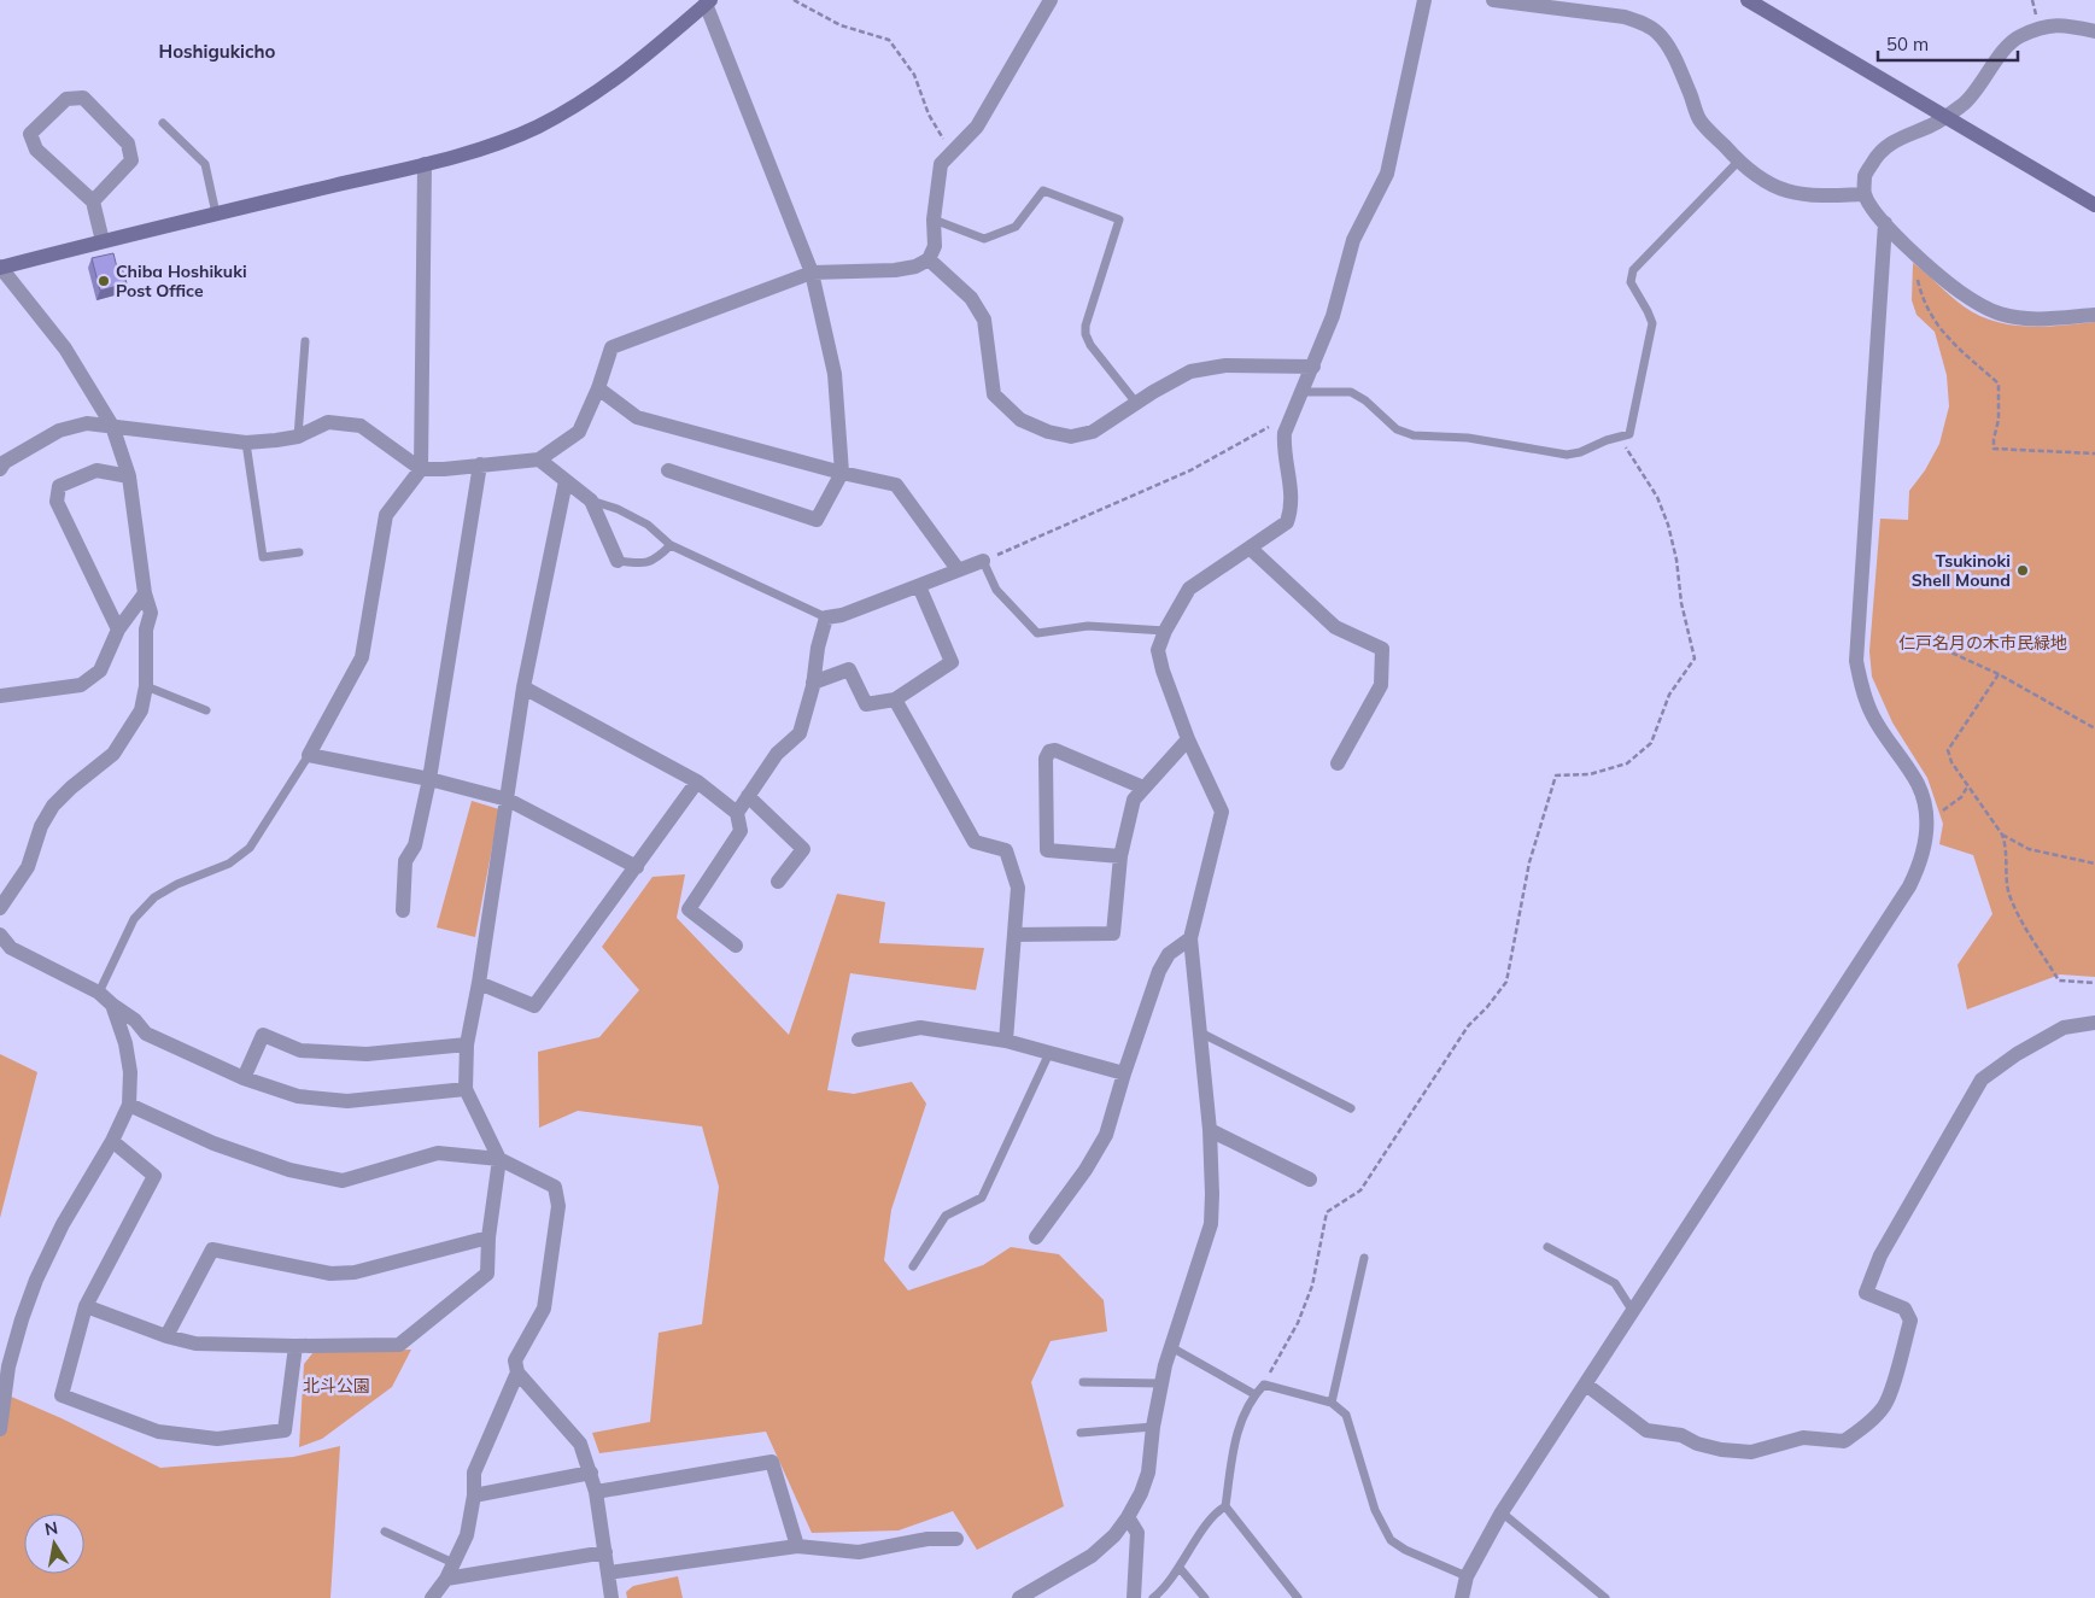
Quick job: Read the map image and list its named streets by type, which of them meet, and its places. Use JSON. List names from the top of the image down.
{
  "districts": ["Hoshigukicho"],
  "parks": ["仁戸名月の木市民緑地", "北斗公園"],
  "places": ["Chiba Hoshikuki Post Office", "Tsukinoki Shell Mound"],
  "scale_bar": "50 m",
  "north": "top"
}
